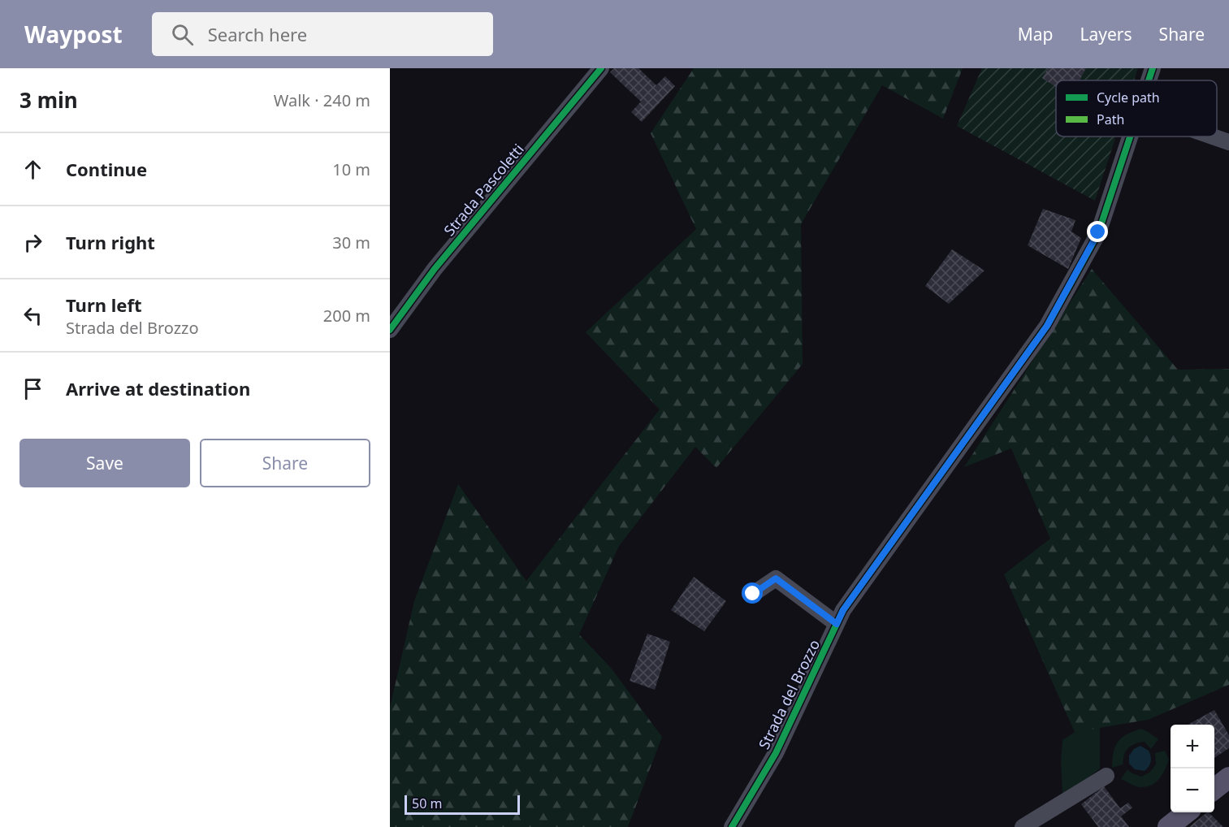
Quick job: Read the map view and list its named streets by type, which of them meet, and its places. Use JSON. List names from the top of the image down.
{
  "streets": {
    "street": ["Strada Pascoletti", "Strada del Brozzo"]
  },
  "legend": ["Cycle path", "Path"],
  "scale_bar": "50 m",
  "page": {
    "header": "Waypost",
    "search": "Search here",
    "nav": ["Map", "Layers", "Share"],
    "heading": ["3 min", "Walk · 240 m"],
    "list": [
      ["Continue", "10 m"],
      ["Turn right", "30 m"],
      ["Turn left", "Strada del Brozzo", "200 m"],
      "Arrive at destination"
    ],
    "buttons": ["Save", "Share"],
    "map_buttons": ["+", "−"],
    "scale": "50 m"
  }
}
